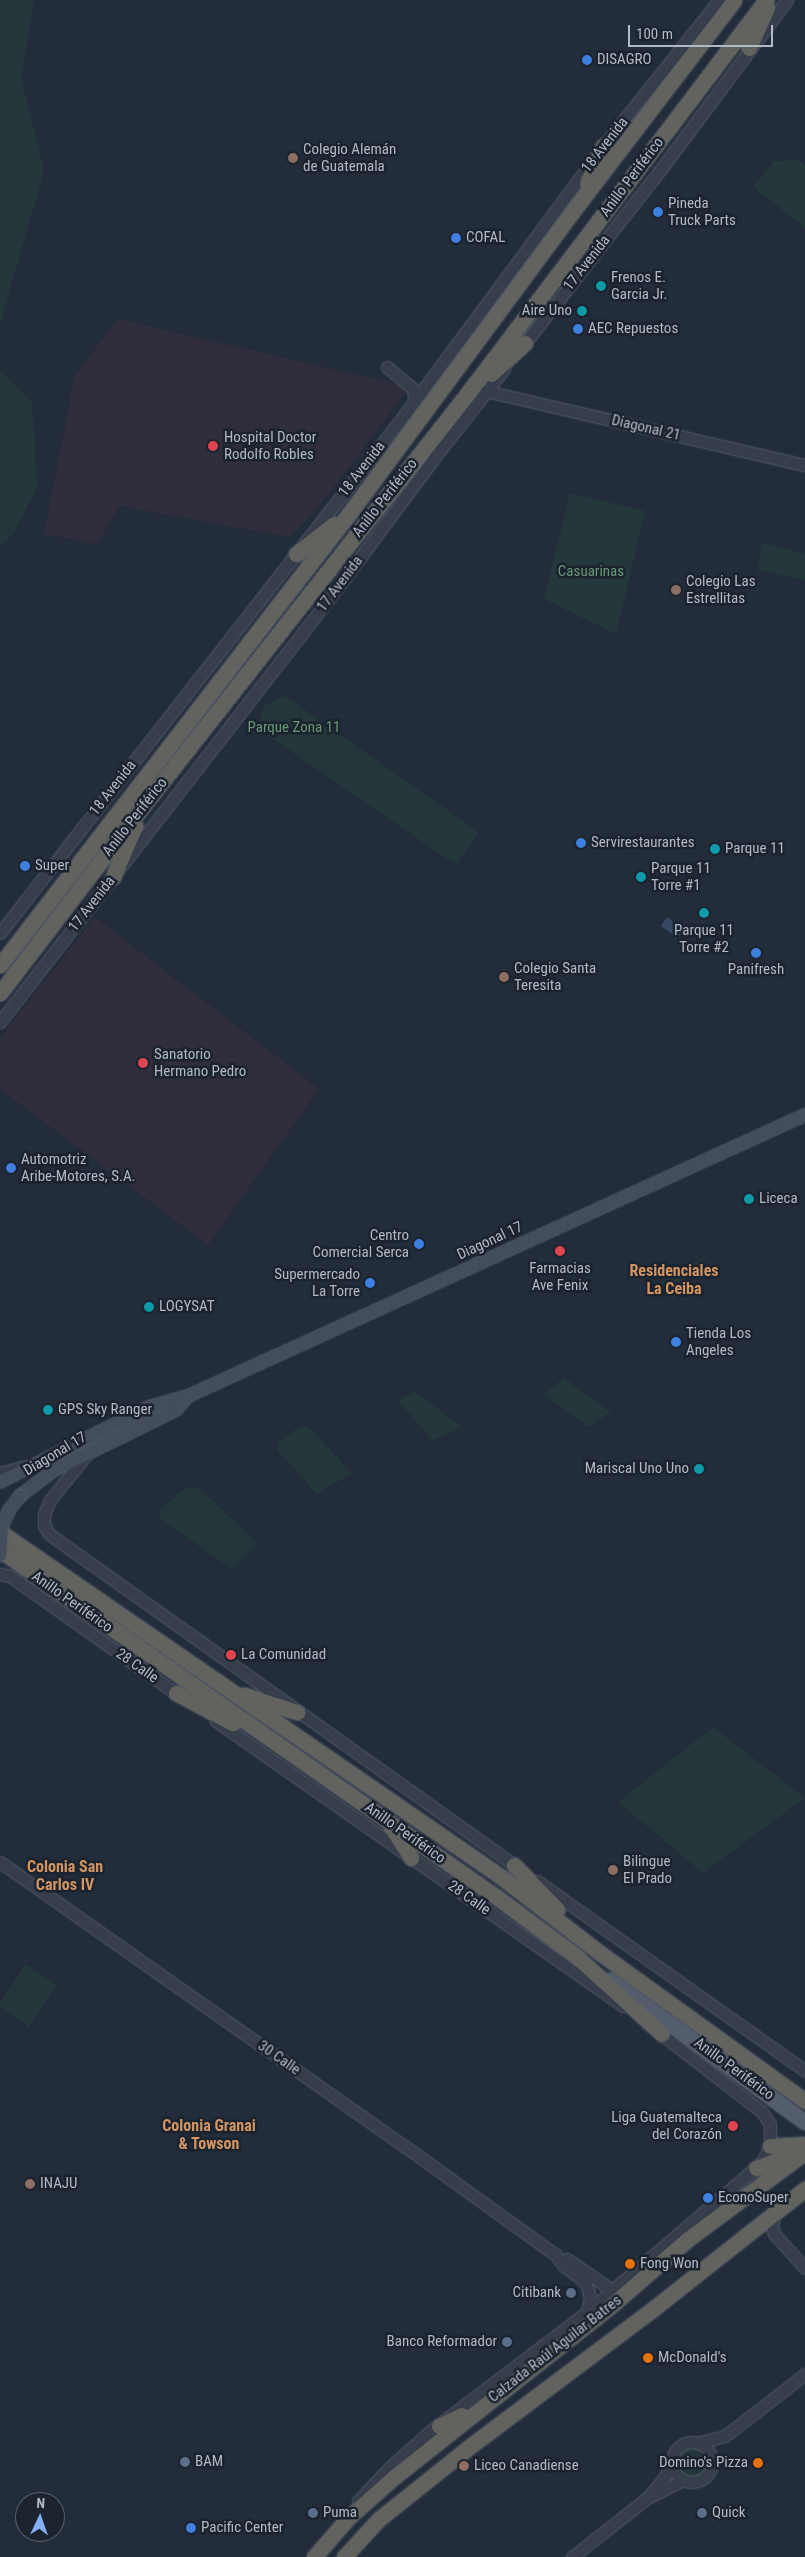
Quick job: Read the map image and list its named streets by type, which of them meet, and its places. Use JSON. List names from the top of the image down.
{
  "streets": {
    "highway": ["Anillo Periférico", "Calzada Raúl Aguilar Batres"],
    "main road": ["Diagonal 17"],
    "street": [
      "18 Avenida",
      "17 Avenida",
      "Diagonal 21",
      "28 Calle",
      "30 Calle"
    ]
  },
  "crossings": [
    ["Anillo Periférico", "Diagonal 17"],
    ["17 Avenida", "Diagonal 21"]
  ],
  "districts": ["Residenciales La Ceiba", "Colonia San Carlos IV", "Colonia Granai & Towson"],
  "parks": ["Casuarinas", "Parque Zona 11"],
  "places": [
    "DISAGRO",
    "Colegio Alemán de Guatemala",
    "Pineda Truck Parts",
    "COFAL",
    "Frenos E. Garcia Jr.",
    "Aire Uno",
    "AEC Repuestos",
    "Hospital Doctor Rodolfo Robles",
    "Colegio Las Estrellitas",
    "Servirestaurantes",
    "Parque 11",
    "Super",
    "Parque 11 Torre #1",
    "Parque 11 Torre #2",
    "Panifresh",
    "Colegio Santa Teresita",
    "Sanatorio Hermano Pedro",
    "Automotriz Aribe-Motores, S.A.",
    "Liceca",
    "Centro Comercial Serca",
    "Farmacias Ave Fenix",
    "Supermercado La Torre",
    "LOGYSAT",
    "Tienda Los Angeles",
    "GPS Sky Ranger",
    "Mariscal Uno Uno",
    "La Comunidad",
    "Bilingue El Prado",
    "Liga Guatemalteca del Corazón",
    "INAJU",
    "EconoSuper",
    "Fong Won",
    "Citibank",
    "Banco Reformador",
    "McDonald's",
    "BAM",
    "Domino's Pizza",
    "Liceo Canadiense",
    "Puma",
    "Quick",
    "Pacific Center"
  ],
  "scale_bar": "100 m",
  "north": "top"
}
